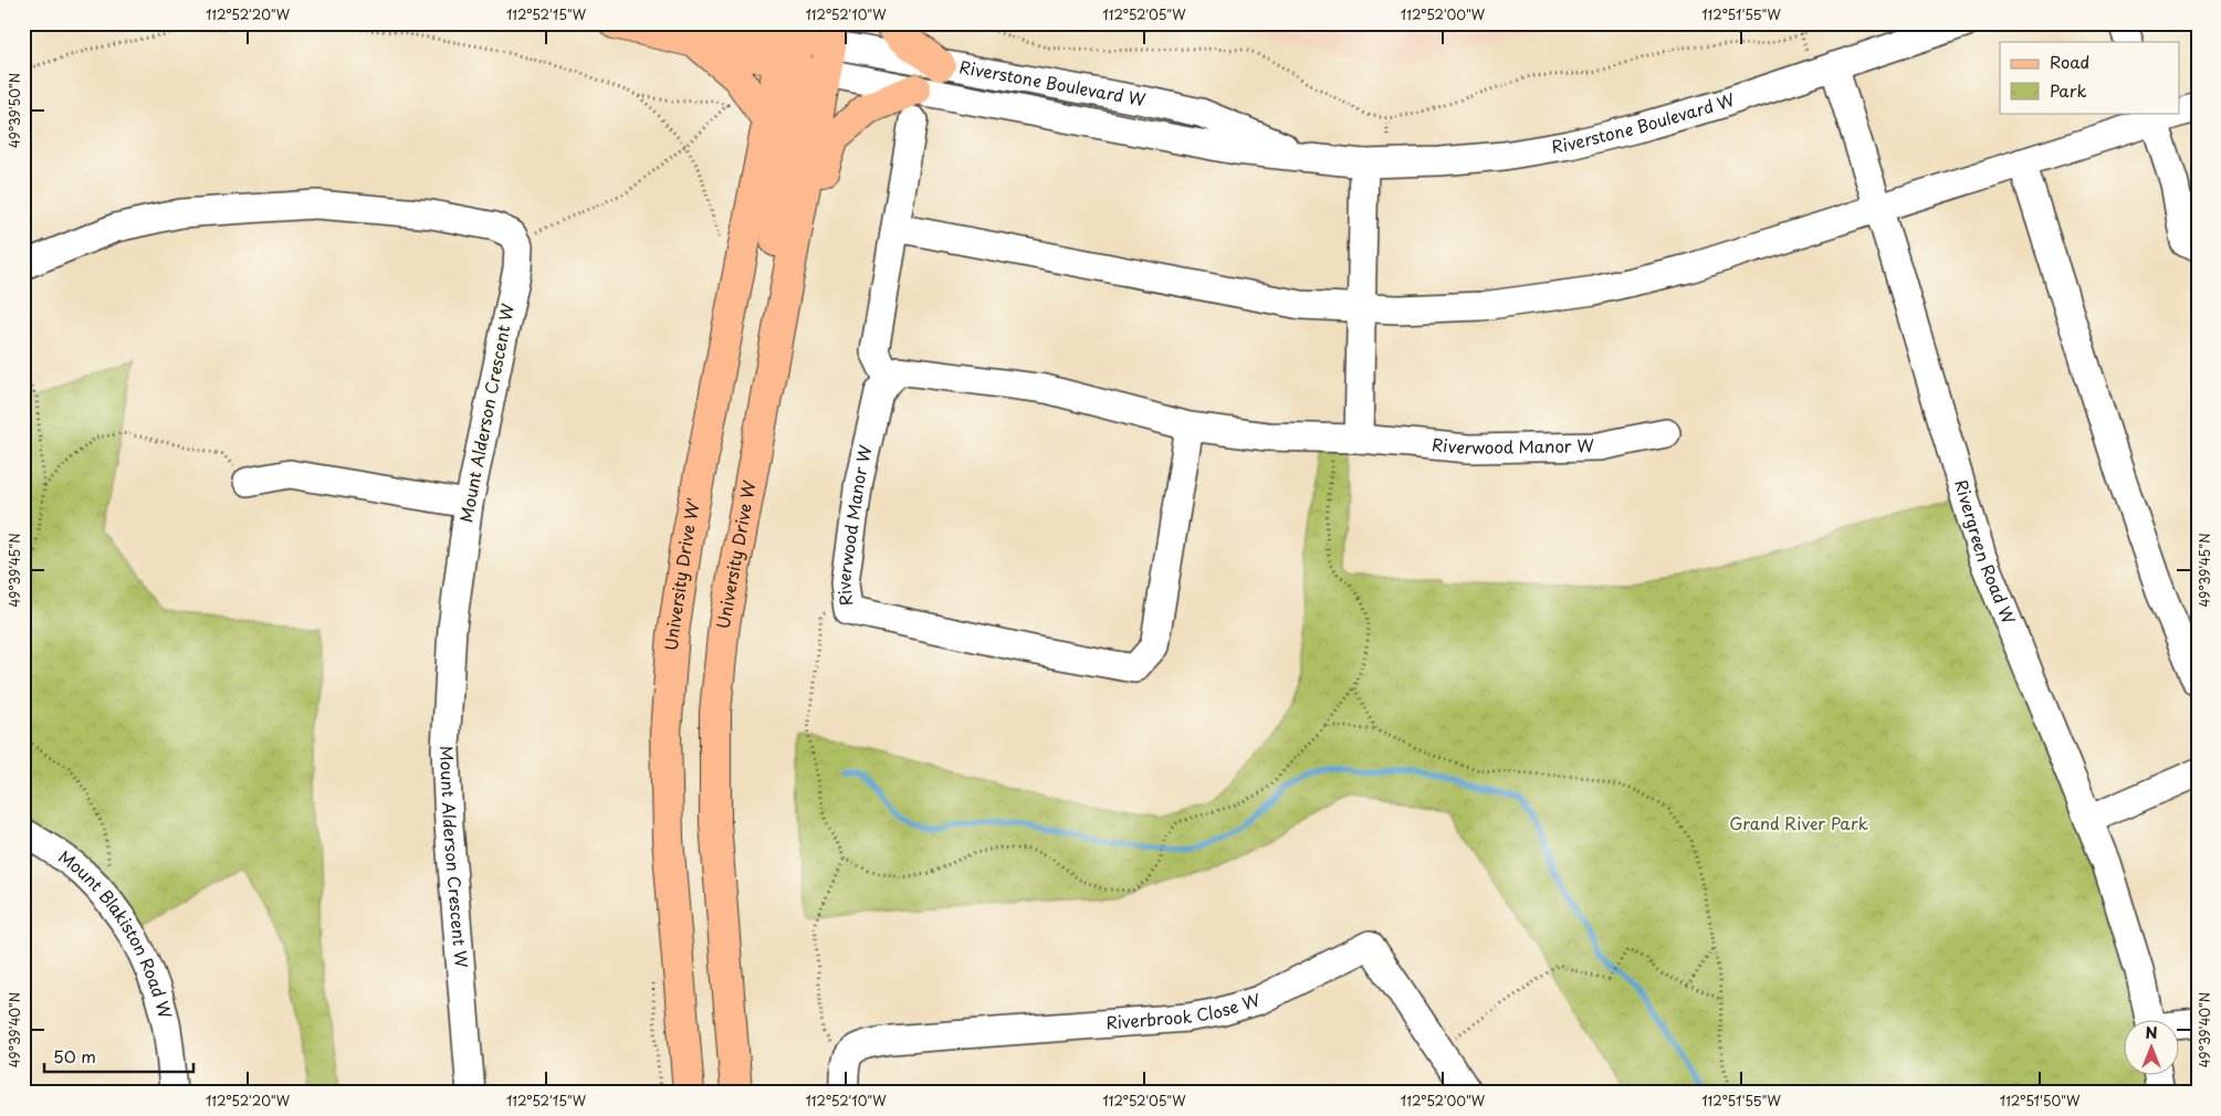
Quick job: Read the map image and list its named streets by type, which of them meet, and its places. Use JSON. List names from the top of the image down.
{
  "streets": {
    "main road": ["University Drive W", "University Drive W'"],
    "street": [
      "Riverstone Boulevard W",
      "Mount Alderson Crescent W",
      "Riverwood Manor W",
      "Rivergreen Road W",
      "Mount Blakiston Road W",
      "Riverbrook Close W"
    ]
  },
  "crossings": [
    ["Riverstone Boulevard W", "Rivergreen Road W"],
    ["Riverstone Boulevard W", "University Drive W"],
    ["Riverstone Boulevard W", "University Drive W'"],
    ["University Drive W", "University Drive W'"]
  ],
  "parks": ["Grand River Park"],
  "legend": ["Road", "Park"],
  "scale_bar": "50 m",
  "north": "top",
  "coordinates": [
    "112°52'20\"W",
    "112°52'15\"W",
    "112°52'10\"W",
    "112°52'05\"W",
    "112°52'00\"W",
    "112°51'55\"W",
    "49°39'50\"N",
    "49°39'45\"N",
    "49°39'40\"N",
    "112°51'50\"W"
  ]
}
